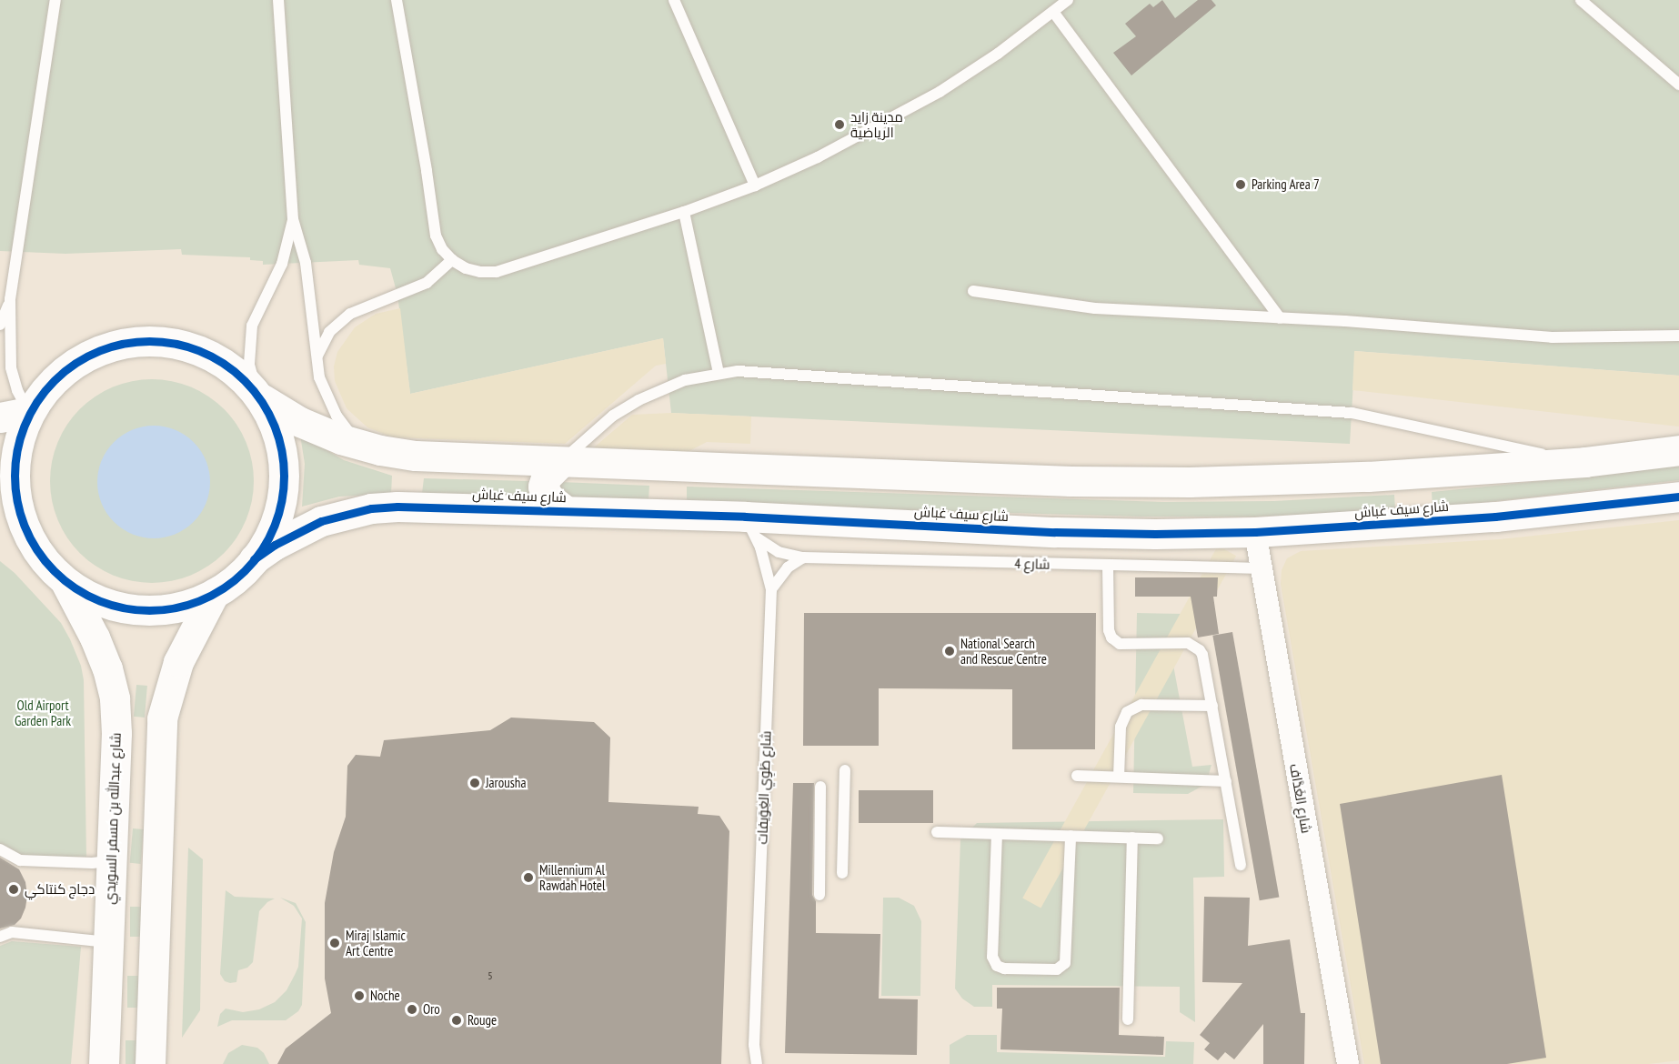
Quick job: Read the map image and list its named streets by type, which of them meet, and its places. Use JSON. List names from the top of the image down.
{
  "streets": {
    "street": ["شارع سيف غباش", "شارع الغَدَّاف", "شارع عبدالله بن مسفر السويدي"],
    "lane": ["شارع 4", "شارع طَوِي الغِوَيفات"]
  },
  "crossings": [
    ["شارع سيف غباش", "شارع 4"],
    ["شارع سيف غباش", "شارع طَوِي الغِوَيفات"],
    ["شارع سيف غباش", "شارع الغَدَّاف"],
    ["شارع 4", "شارع طَوِي الغِوَيفات"],
    ["شارع 4", "شارع الغَدَّاف"]
  ],
  "parks": ["Old Airport Garden Park"],
  "places": [
    "مدينة زايد الرياضية",
    "Parking Area 7",
    "National Search and Rescue Centre",
    "Jarousha",
    "Millennium Al Rawdah Hotel",
    "دجاج كنتاكي",
    "Miraj Islamic Art Centre",
    "Noche",
    "Oro",
    "Rouge"
  ],
  "house_numbers": ["5"]
}
